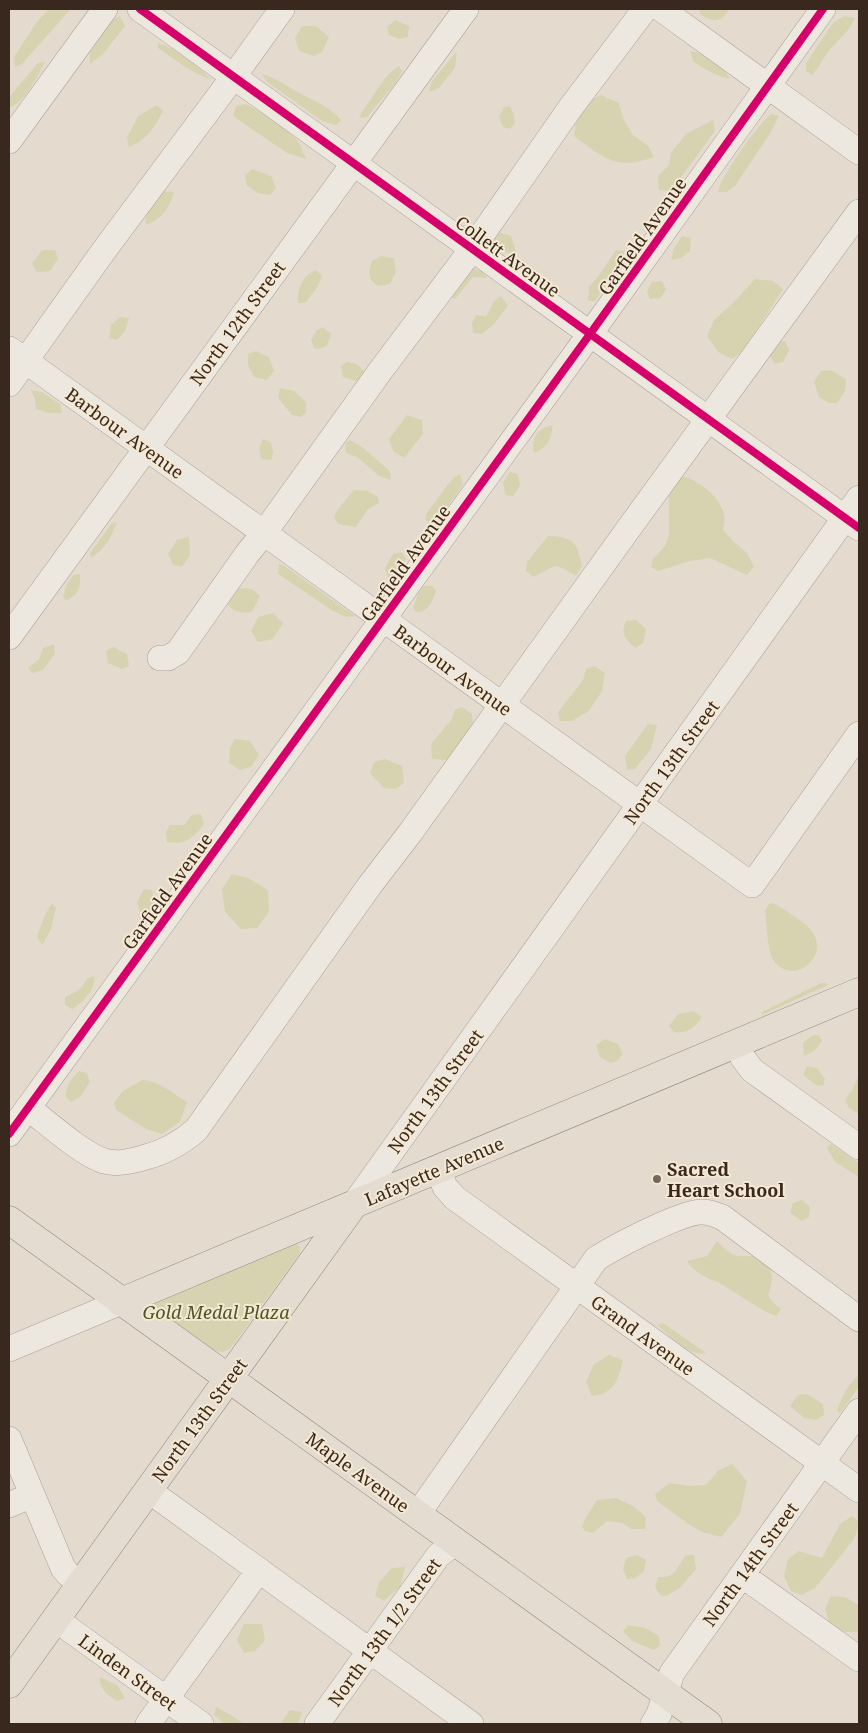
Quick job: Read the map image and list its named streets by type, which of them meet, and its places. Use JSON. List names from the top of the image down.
{
  "streets": {
    "main road": ["North 13th Street", "Lafayette Avenue", "Maple Avenue"],
    "street": [
      "Garfield Avenue",
      "Collett Avenue",
      "North 12th Street",
      "Barbour Avenue",
      "Grand Avenue",
      "North 14th Street",
      "North 13th 1/2 Street",
      "Linden Street"
    ]
  },
  "crossings": [
    ["Garfield Avenue", "Collett Avenue"],
    ["Garfield Avenue", "Barbour Avenue"],
    ["Collett Avenue", "North 12th Street"],
    ["Collett Avenue", "North 13th Street"],
    ["North 12th Street", "Barbour Avenue"],
    ["Barbour Avenue", "North 13th Street"],
    ["North 13th Street", "Lafayette Avenue"],
    ["North 13th Street", "Maple Avenue"],
    ["North 13th Street", "Linden Street"],
    ["Lafayette Avenue", "Grand Avenue"],
    ["Lafayette Avenue", "Maple Avenue"],
    ["Grand Avenue", "North 14th Street"],
    ["Maple Avenue", "North 14th Street"],
    ["Maple Avenue", "North 13th 1/2 Street"]
  ],
  "parks": ["Gold Medal Plaza"],
  "places": ["Sacred Heart School"]
}
